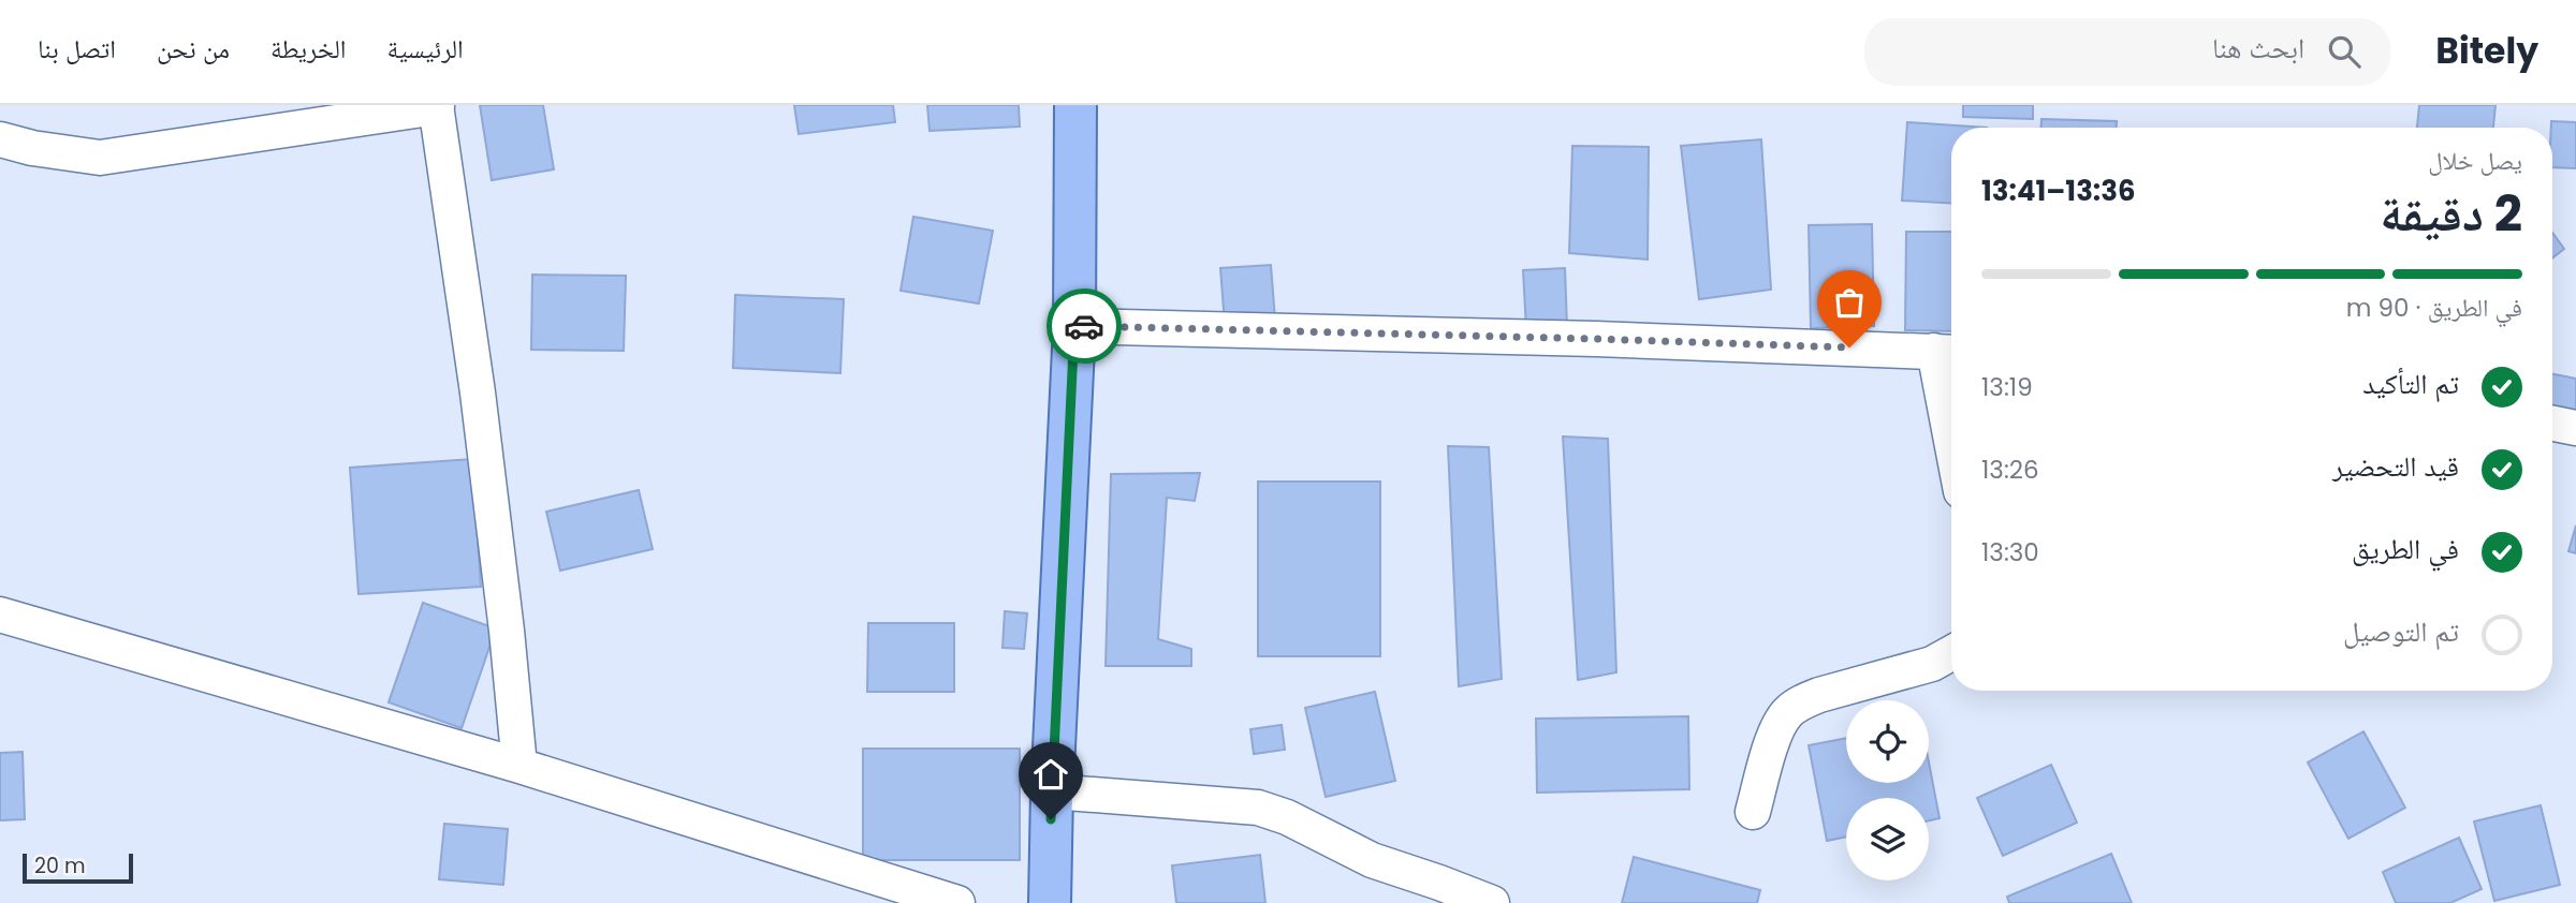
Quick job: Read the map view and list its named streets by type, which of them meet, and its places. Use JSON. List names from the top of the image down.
{
  "scale_bar": "20 m",
  "page": {
    "header": "Bitely",
    "search": "ابحث هنا",
    "nav": [
      "الرئيسية",
      "الخريطة",
      "من نحن",
      "اتصل بنا"
    ],
    "heading": ["2 دقيقة", "يصل خلال", "13:36–13:41"],
    "bar": "في الطريق · 90 m",
    "list": [
      ["تم التأكيد", "13:19"],
      ["قيد التحضير", "13:26"],
      ["في الطريق", "13:30"],
      "تم التوصيل"
    ],
    "scale": "20 m"
  }
}
